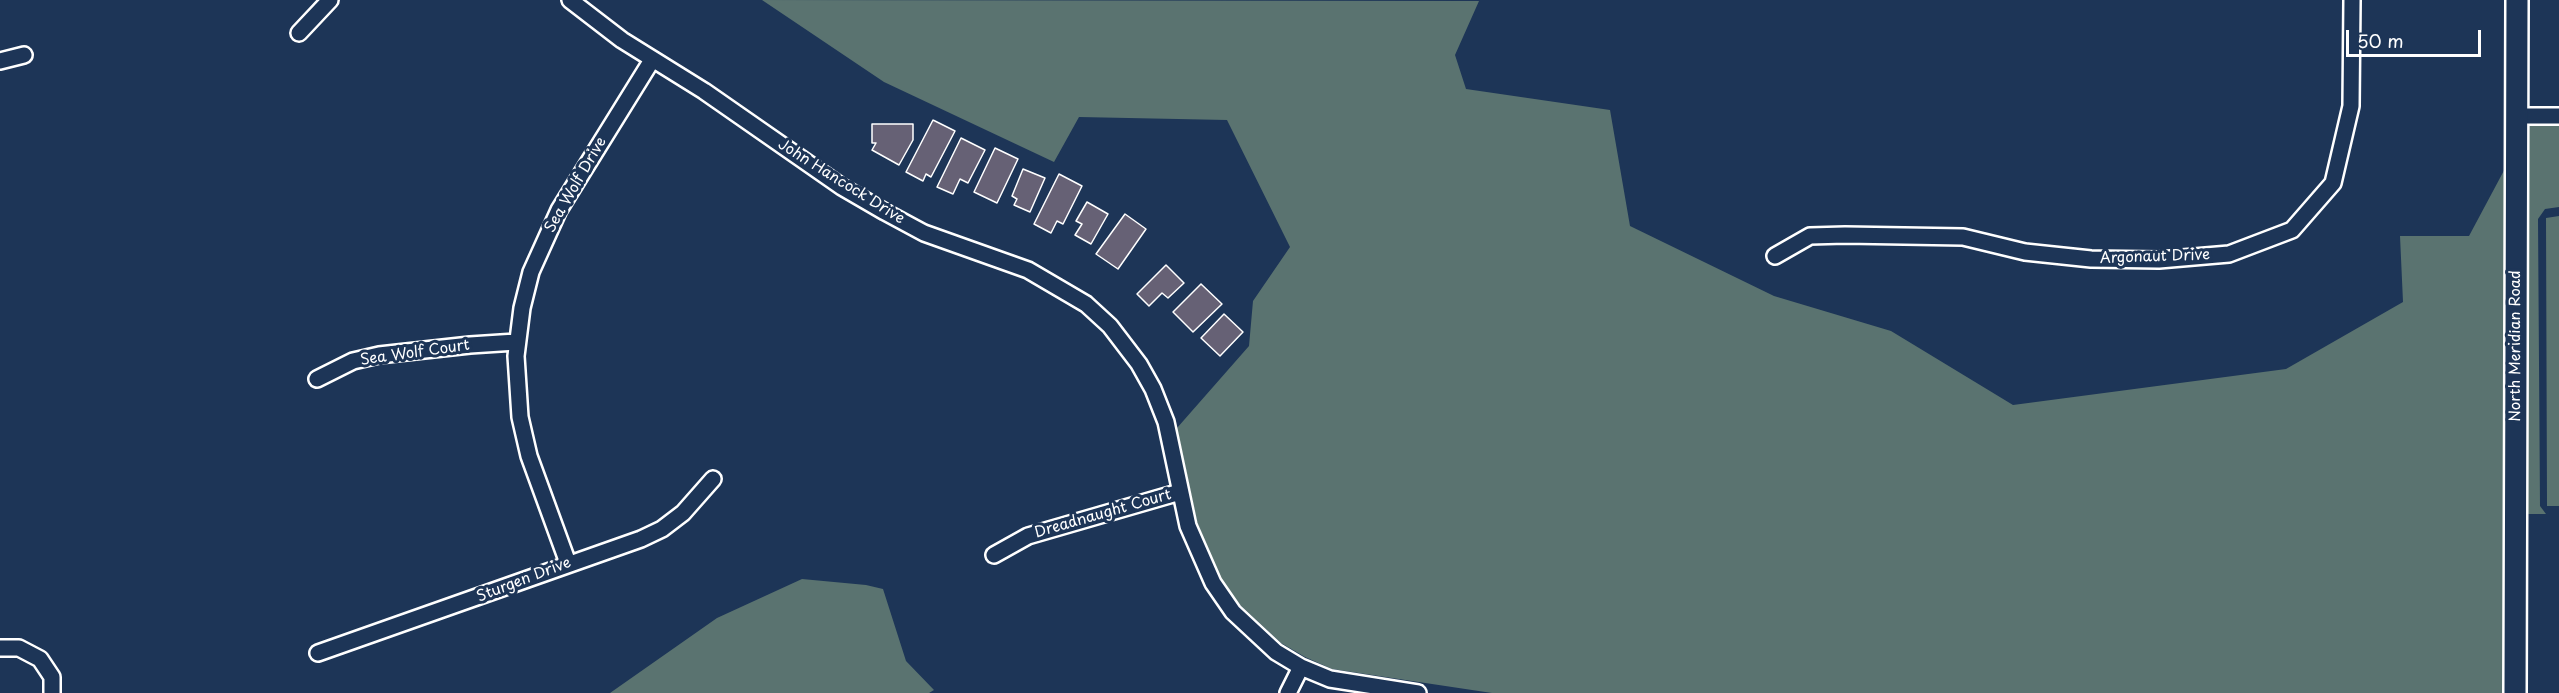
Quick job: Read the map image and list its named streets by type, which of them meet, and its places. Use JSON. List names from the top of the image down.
{
  "streets": {
    "main road": ["North Meridian Road"],
    "street": [
      "John Hancock Drive",
      "Sea Wolf Drive",
      "Argonaut Drive",
      "Sea Wolf Court",
      "Dreadnaught Court",
      "Sturgen Drive"
    ]
  },
  "crossings": [
    ["John Hancock Drive", "Sea Wolf Drive"],
    ["John Hancock Drive", "Dreadnaught Court"],
    ["Sea Wolf Drive", "Sea Wolf Court"],
    ["Sea Wolf Drive", "Sturgen Drive"]
  ],
  "scale_bar": "50 m"
}
